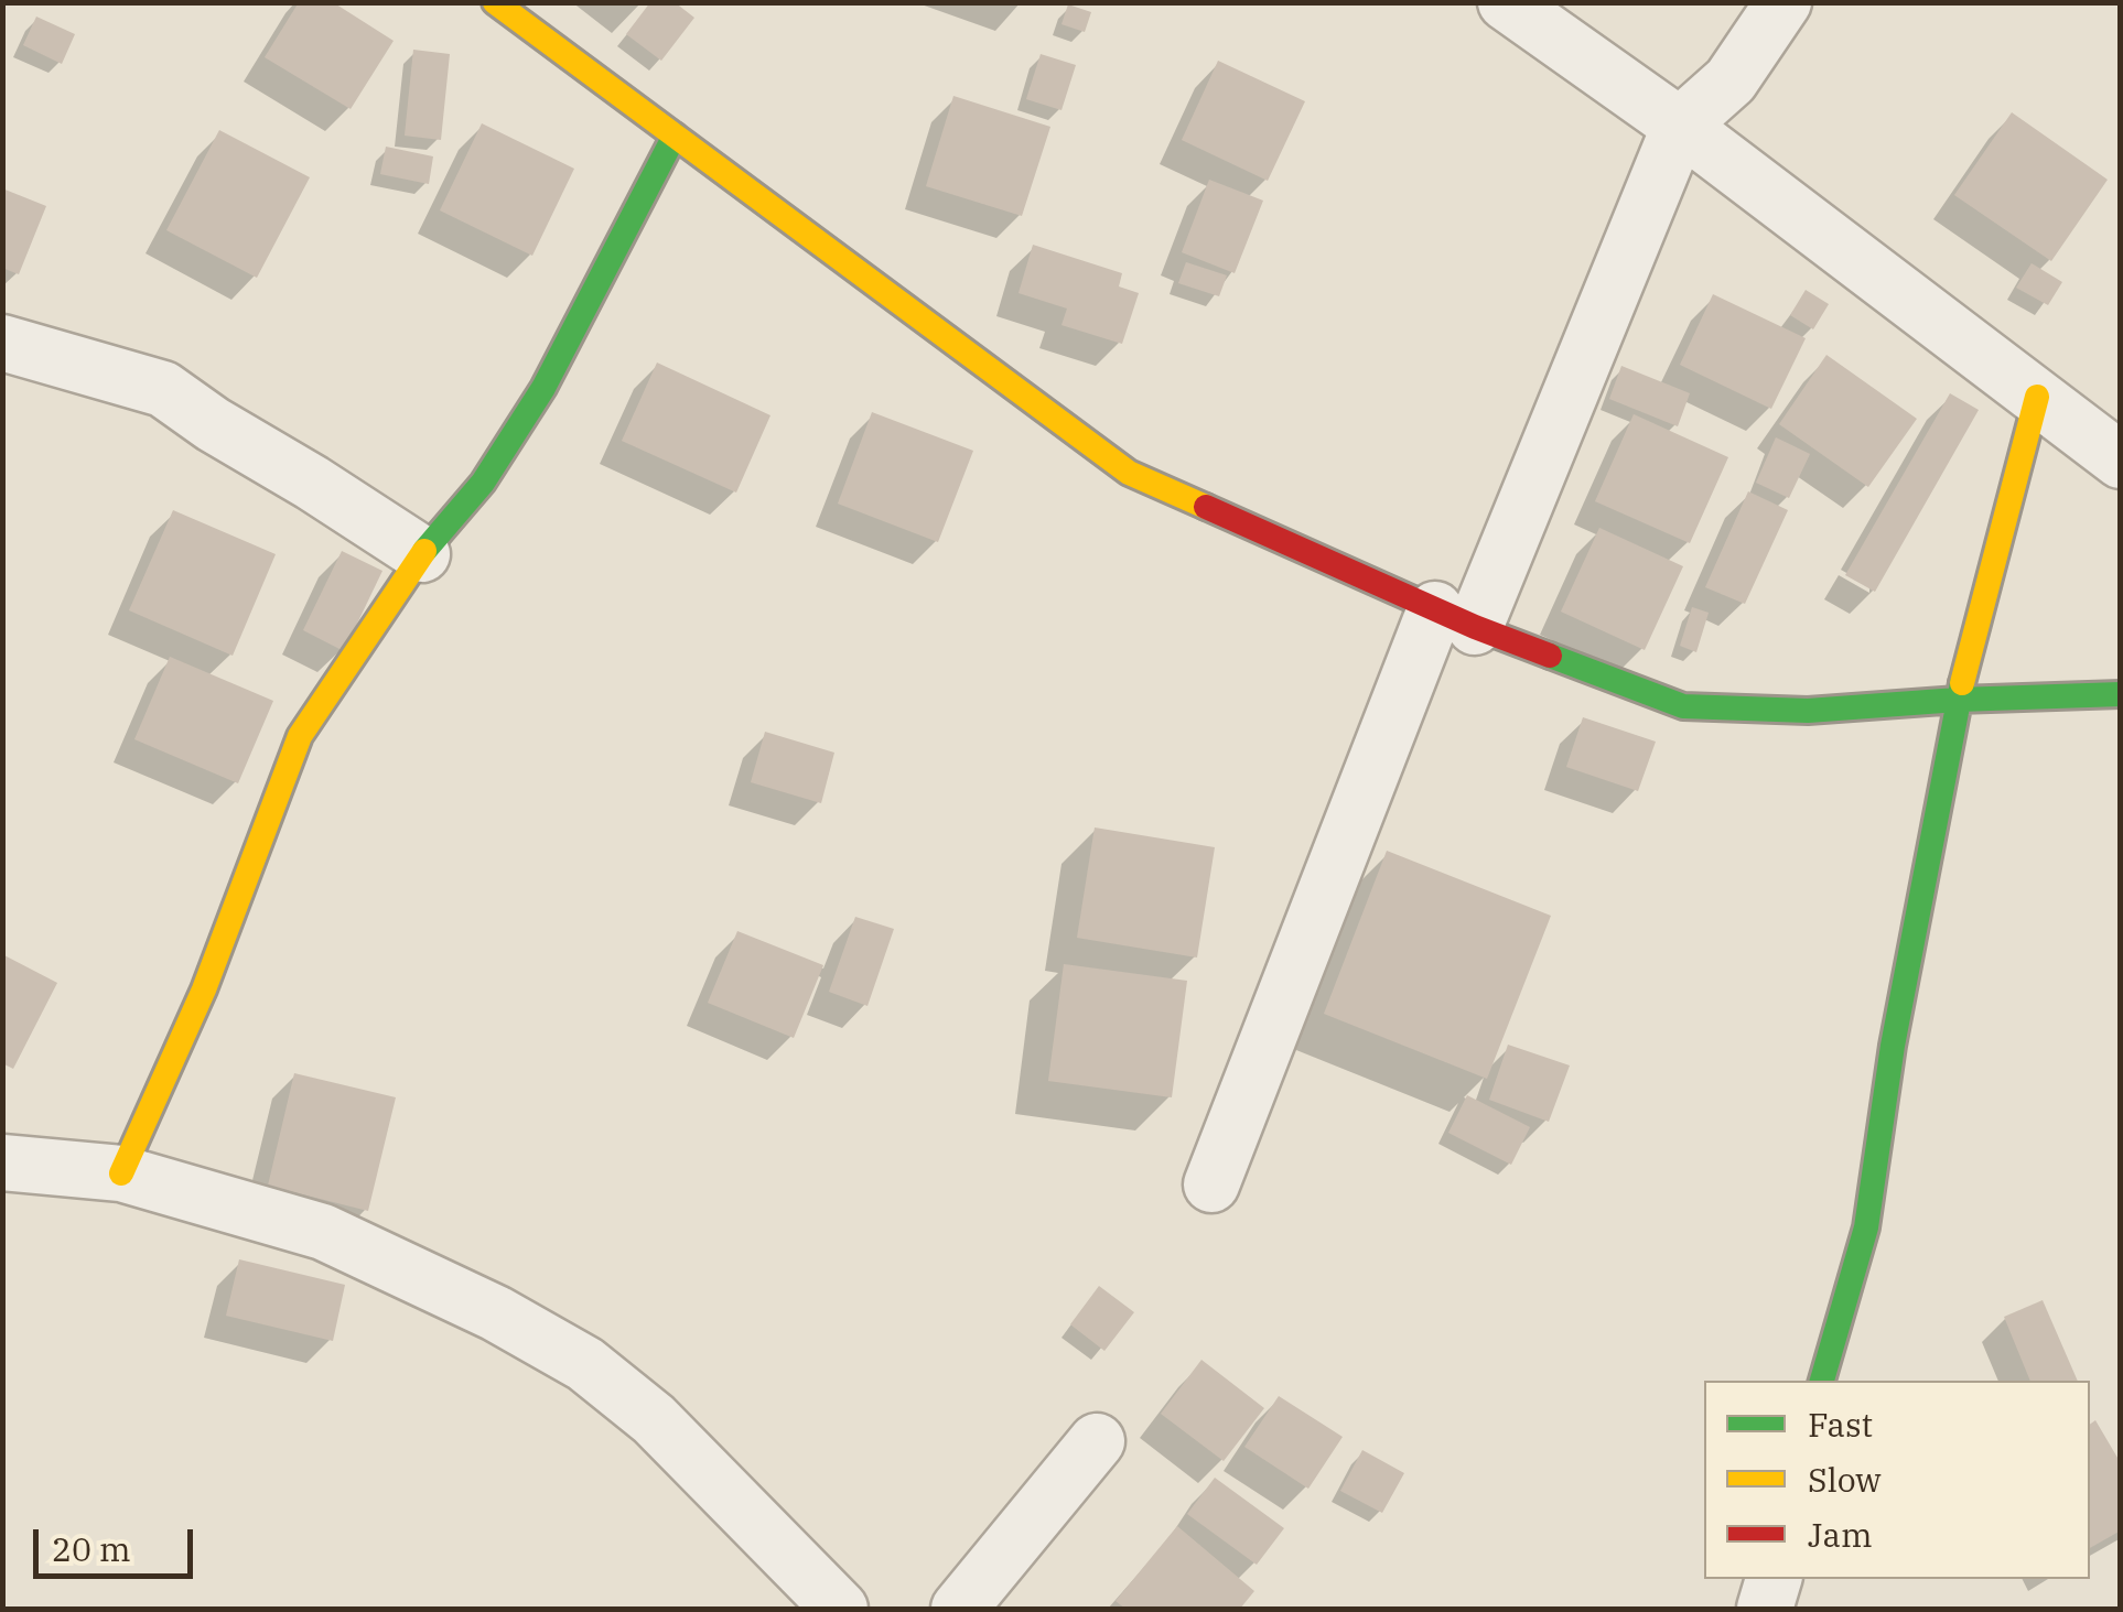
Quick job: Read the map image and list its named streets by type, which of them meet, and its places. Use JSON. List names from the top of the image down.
{
  "legend": ["Fast", "Slow", "Jam"],
  "scale_bar": "20 m"
}
